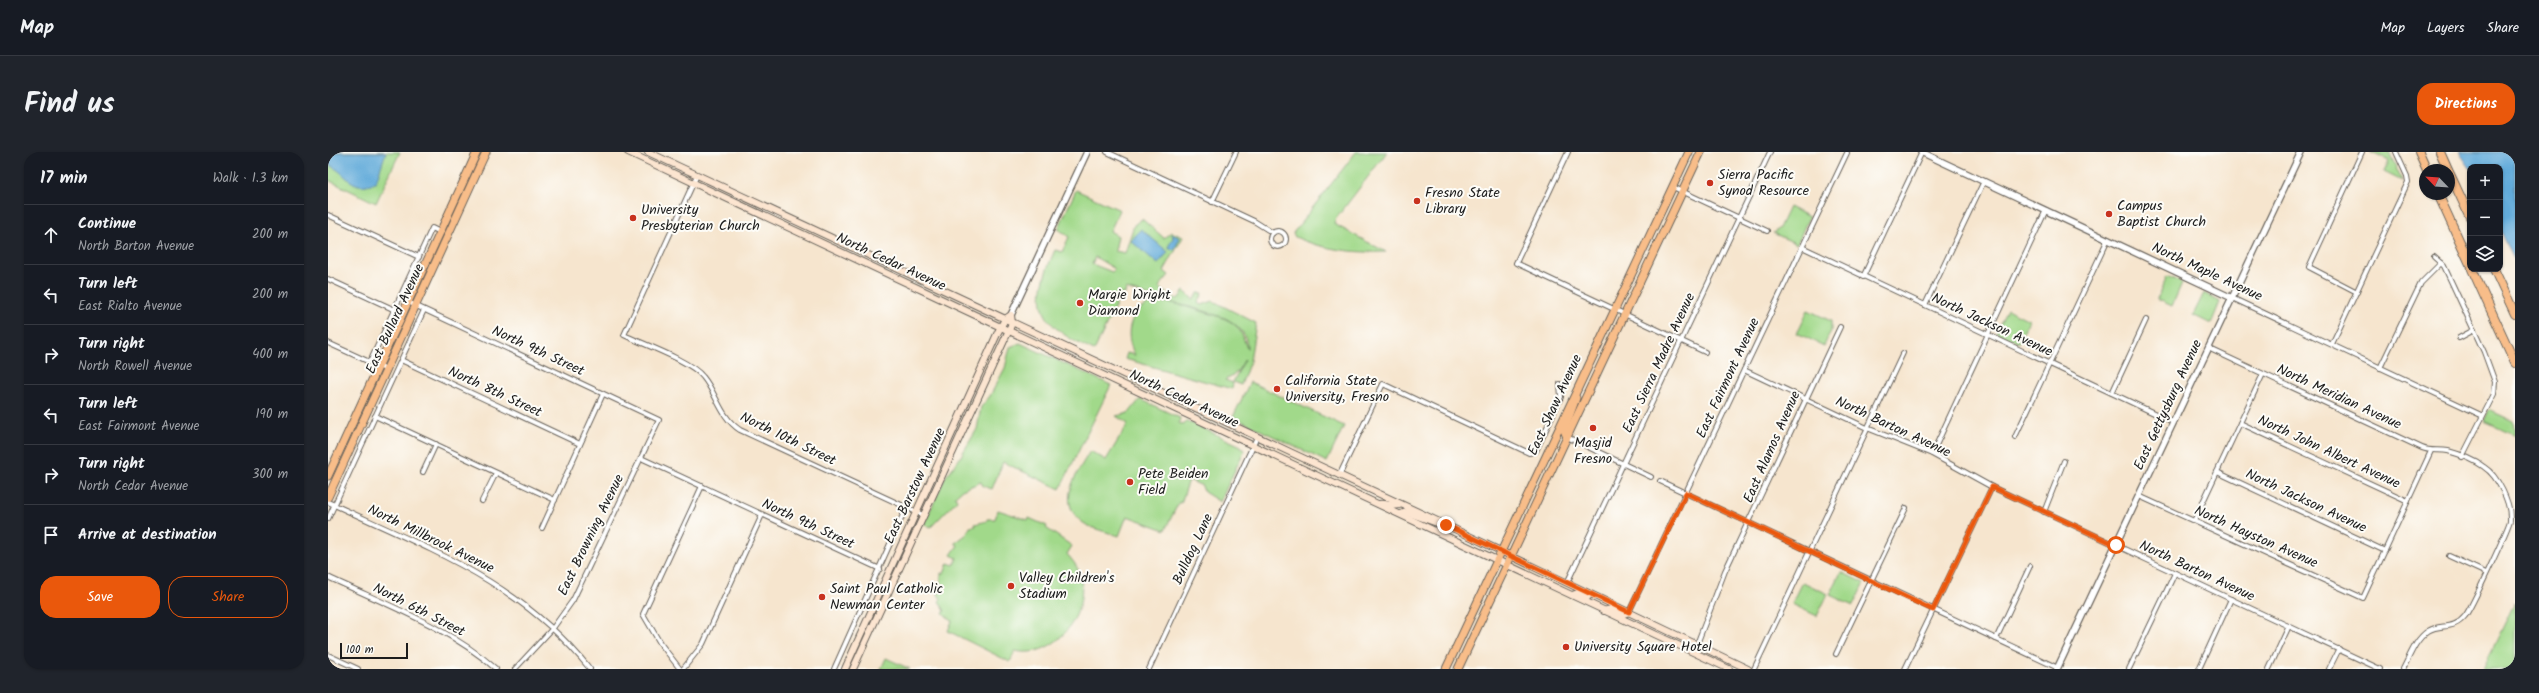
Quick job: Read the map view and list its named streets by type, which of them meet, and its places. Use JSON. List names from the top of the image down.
{
  "streets": {
    "main road": [
      "North Cedar Avenue",
      "East Bullard Avenue",
      "East Shaw Avenue",
      "East Barstow Avenue"
    ],
    "street": [
      "North Maple Avenue",
      "North Jackson Avenue",
      "North 9th Street",
      "East Sierra Madre Avenue",
      "East Fairmont Avenue",
      "North 8th Street",
      "North Meridian Avenue",
      "East Gettysburg Avenue",
      "North Barton Avenue",
      "North 10th Street",
      "East Alamos Avenue",
      "North John Albert Avenue",
      "East Browning Avenue",
      "North Hayston Avenue",
      "North Millbrook Avenue",
      "Bulldog Lane",
      "North 6th Street"
    ]
  },
  "crossings": [
    ["North Cedar Avenue", "East Sierra Madre Avenue"],
    ["North Cedar Avenue", "East Fairmont Avenue"],
    ["North Cedar Avenue", "East Shaw Avenue"],
    ["North Cedar Avenue", "North 10th Street"],
    ["North Cedar Avenue", "East Alamos Avenue"],
    ["North Cedar Avenue", "East Barstow Avenue"],
    ["North Cedar Avenue", "Bulldog Lane"],
    ["North Maple Avenue", "East Gettysburg Avenue"],
    ["East Bullard Avenue", "North 9th Street"],
    ["North Jackson Avenue", "East Fairmont Avenue"],
    ["North Jackson Avenue", "East Gettysburg Avenue"],
    ["North Jackson Avenue", "North Hayston Avenue"],
    ["North 9th Street", "East Browning Avenue"],
    ["East Fairmont Avenue", "North Barton Avenue"],
    ["North Meridian Avenue", "East Gettysburg Avenue"],
    ["East Gettysburg Avenue", "North Barton Avenue"],
    ["East Gettysburg Avenue", "North Hayston Avenue"],
    ["North Barton Avenue", "East Alamos Avenue"],
    ["North 10th Street", "East Barstow Avenue"],
    ["East Browning Avenue", "North Millbrook Avenue"]
  ],
  "places": [
    "Sierra Pacific Synod Resource",
    "Fresno State Library",
    "Campus Baptist Church",
    "University Presbyterian Church",
    "Margie Wright Diamond",
    "California State University, Fresno",
    "Masjid Fresno",
    "Pete Beiden Field",
    "Valley Children's Stadium",
    "Saint Paul Catholic Newman Center",
    "University Square Hotel"
  ],
  "scale_bar": "100 m",
  "north": "top left",
  "page": {
    "header": "Map",
    "nav": ["Map", "Layers", "Share"],
    "title": "Find us",
    "buttons": [
      "Directions",
      ["Save", "Share"]
    ],
    "heading": ["17 min", "Walk · 1.3 km"],
    "map_buttons": ["+", "−"],
    "list": [
      ["Continue", "North Barton Avenue", "200 m"],
      ["Turn left", "East Rialto Avenue", "200 m"],
      ["Turn right", "North Rowell Avenue", "400 m"],
      ["Turn left", "East Fairmont Avenue", "190 m"],
      ["Turn right", "North Cedar Avenue", "300 m"],
      "Arrive at destination"
    ],
    "scale": "100 m"
  }
}
